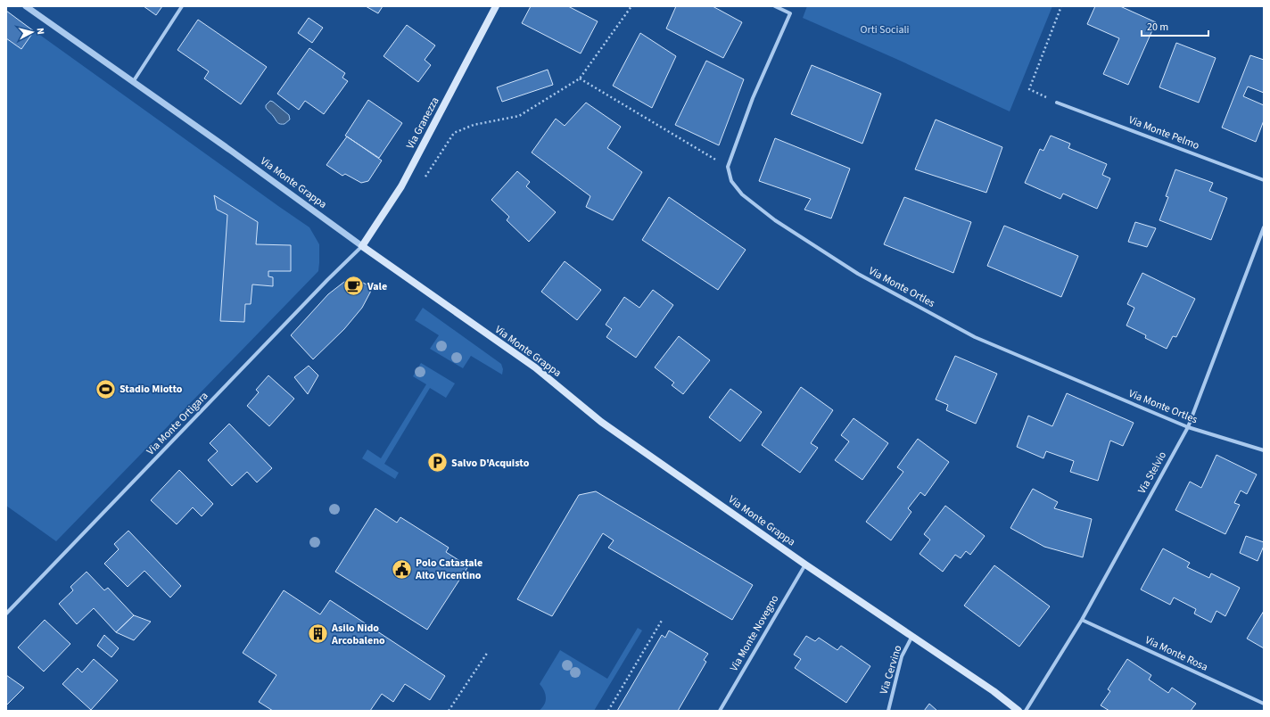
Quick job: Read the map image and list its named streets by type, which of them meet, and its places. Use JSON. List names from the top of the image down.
{
  "streets": {
    "main road": ["Via Granezza", "Via Monte Grappa"],
    "street": [
      "Via Monte Pelmo",
      "Via Monte Ortles",
      "Via Monte Ortigara",
      "Via Stelvio",
      "Via Monte Novegno",
      "Via Monte Rosa",
      "Via Cervino"
    ]
  },
  "crossings": [
    ["Via Granezza", "Via Monte Grappa"],
    ["Via Granezza", "Via Monte Ortigara"],
    ["Via Monte Grappa", "Via Monte Ortigara"],
    ["Via Monte Grappa", "Via Monte Novegno"],
    ["Via Monte Grappa", "Via Cervino"],
    ["Via Monte Ortles", "Via Stelvio"],
    ["Via Stelvio", "Via Monte Rosa"]
  ],
  "parks": ["Orti Sociali"],
  "places": {
    "cafe": ["Vale"],
    "sports": ["Stadio Miotto"],
    "parking": ["Salvo D'Acquisto"],
    "public building": ["Polo Catastale Alto Vicentino"],
    "building": ["Asilo Nido Arcobaleno"]
  },
  "scale_bar": "20 m",
  "north": "right"
}
